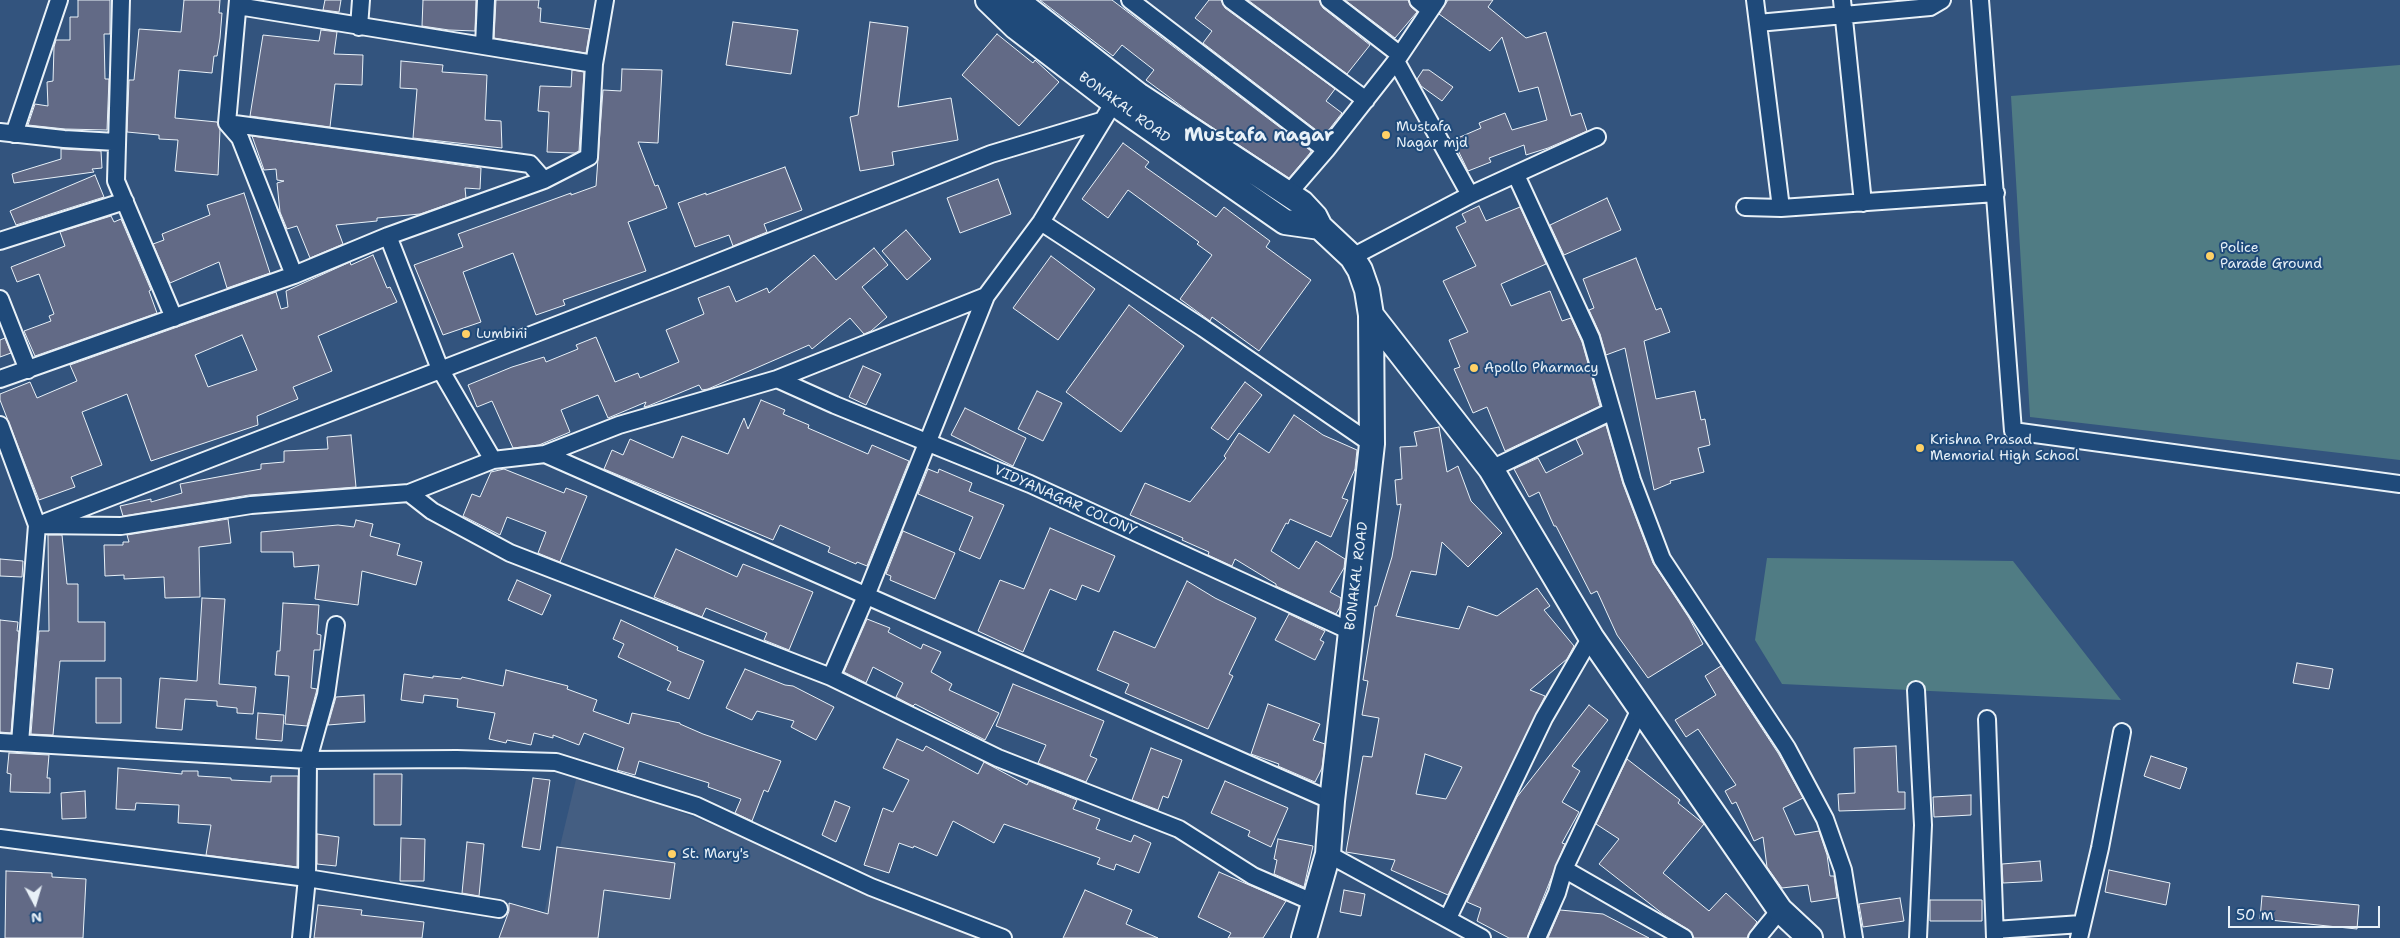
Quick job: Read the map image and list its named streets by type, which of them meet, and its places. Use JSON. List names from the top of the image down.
{
  "streets": {
    "main road": ["BONAKAL ROAD"],
    "street": ["VIDYANAGAR COLONY"]
  },
  "crossings": [
    ["BONAKAL ROAD", "VIDYANAGAR COLONY"]
  ],
  "districts": ["Mustafa nagar"],
  "places": [
    "Mustafa Nagar mjd",
    "Police Parade Ground",
    "Lumbini",
    "Apollo Pharmacy",
    "Krishna Prasad Memorial High School",
    "St. Mary's"
  ],
  "scale_bar": "50 m",
  "north": "bottom"
}
